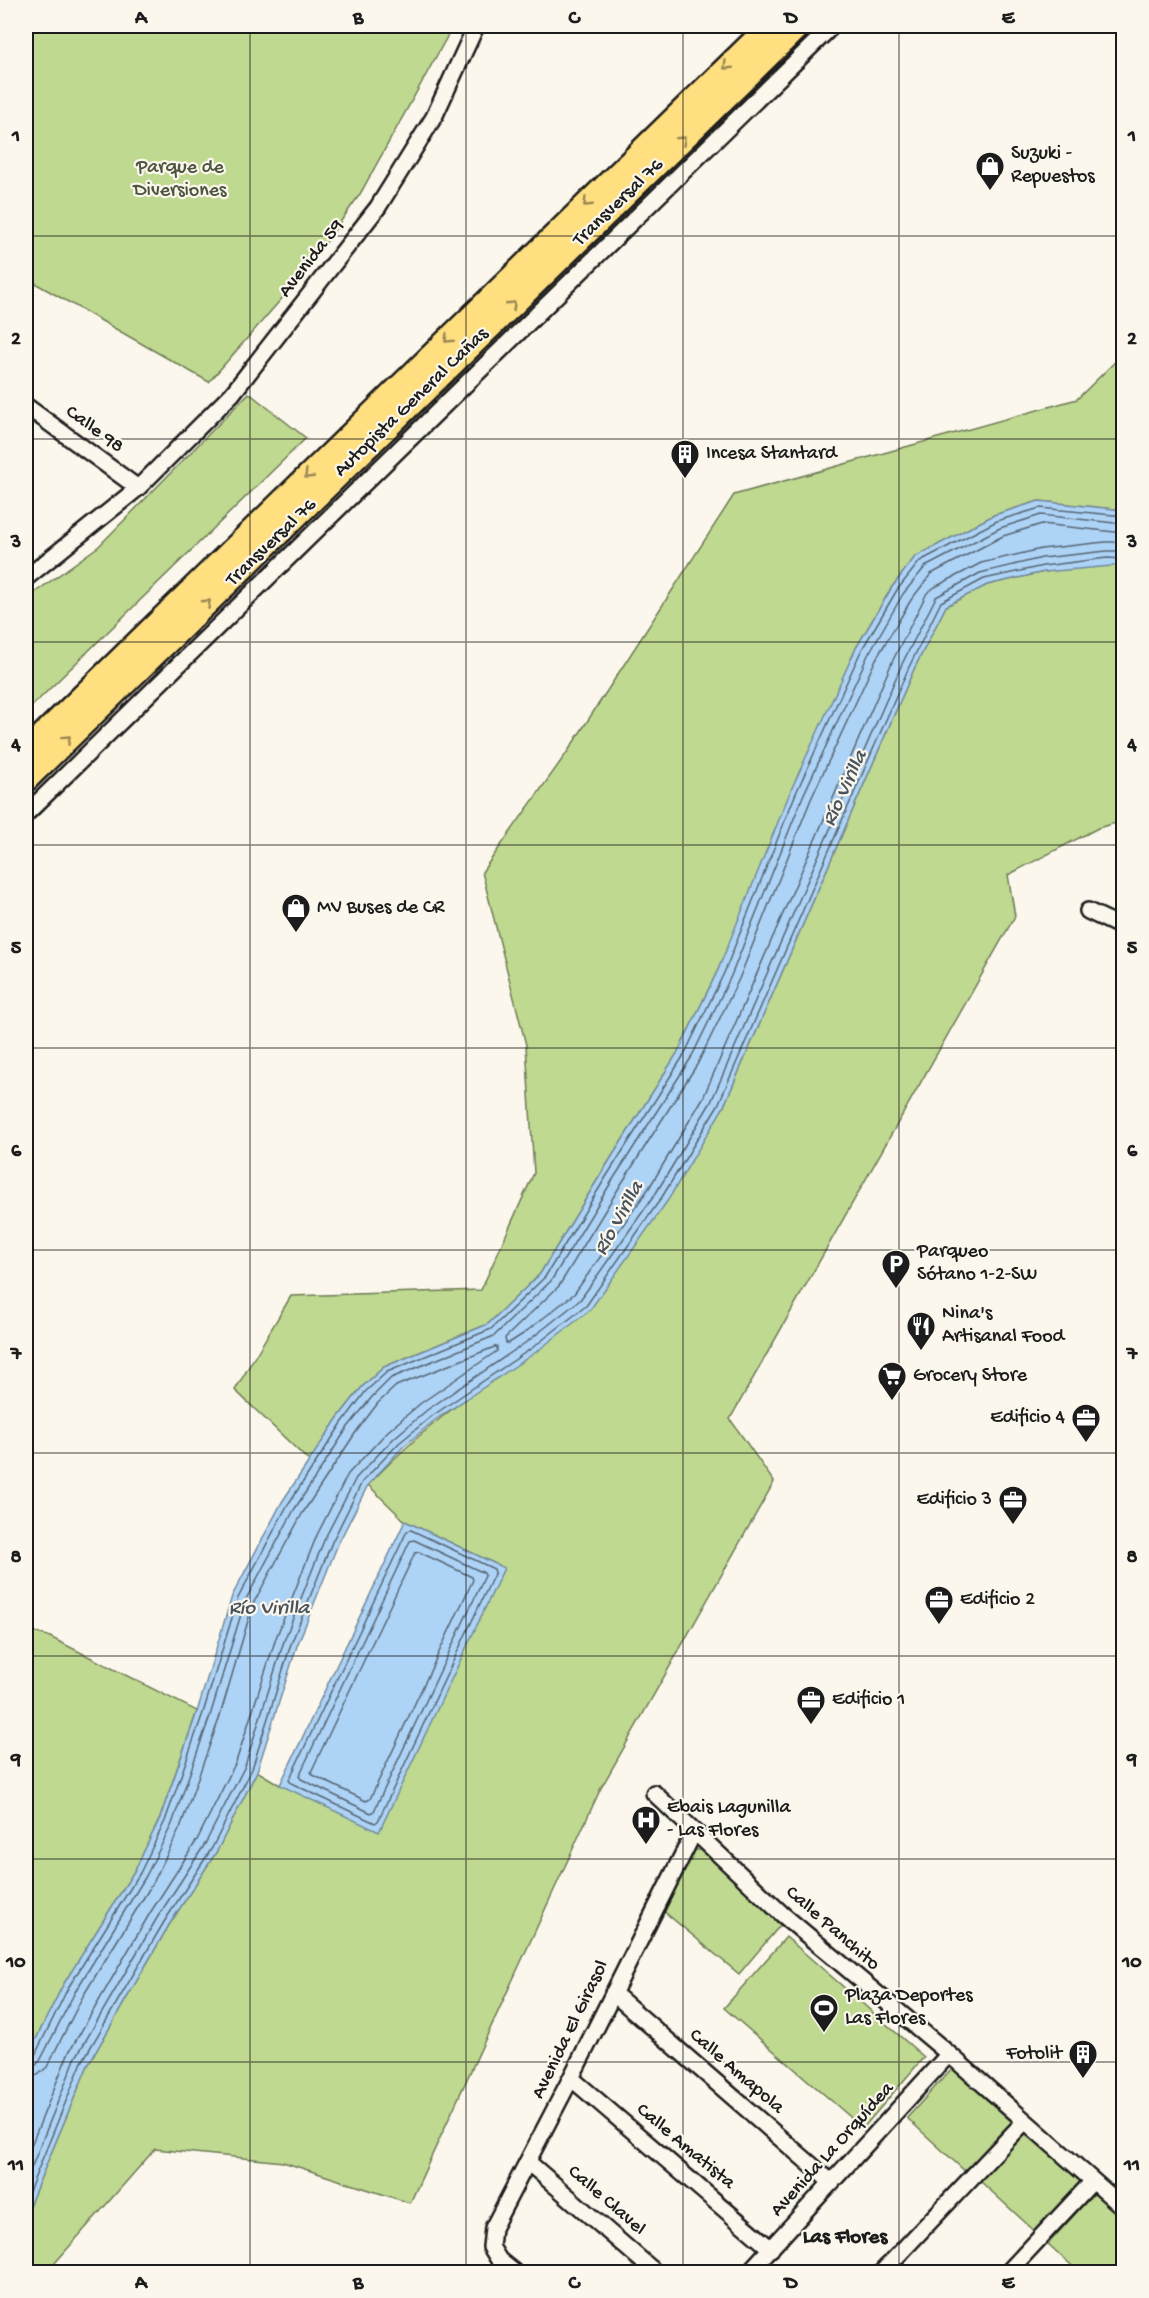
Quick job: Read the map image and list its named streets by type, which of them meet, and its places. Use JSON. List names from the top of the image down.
{
  "streets": {
    "highway": ["Autopista General Cañas"],
    "street": [
      "Transversal 76",
      "Avenida 59",
      "Calle 98",
      "Calle Panchito",
      "Avenida El Girasol",
      "Calle Amapola",
      "Calle Amatista",
      "Avenida La Orquídea",
      "Calle Clavel"
    ]
  },
  "crossings": [
    ["Avenida 59", "Calle 98"],
    ["Calle Panchito", "Avenida El Girasol"],
    ["Calle Panchito", "Avenida La Orquídea"],
    ["Avenida El Girasol", "Calle Amapola"],
    ["Avenida El Girasol", "Calle Amatista"],
    ["Avenida El Girasol", "Calle Clavel"],
    ["Calle Amapola", "Avenida La Orquídea"],
    ["Calle Amatista", "Avenida La Orquídea"]
  ],
  "districts": ["Las Flores"],
  "water": ["Río Virilla"],
  "parks": ["Parque de Diversiones"],
  "places": {
    "shop": ["Suzuki - Repuestos", "MV Buses de CR"],
    "building": ["Incesa Stantard", "Fotolit"],
    "parking": ["Parqueo Sótano 1-2-SW"],
    "restaurant": ["Nina's Artisanal Food"],
    "supermarket": ["Grocery Store"],
    "office": [
      "Edificio 4",
      "Edificio 3",
      "Edificio 2",
      "Edificio 1"
    ],
    "hospital": ["Ebais Lagunilla - Las Flores"],
    "sports": ["Plaza Deportes Las Flores"]
  },
  "grid": {
    "columns": [
      "A",
      "B",
      "C",
      "D",
      "E"
    ],
    "rows": [
      "1",
      "2",
      "3",
      "4",
      "5",
      "6",
      "7",
      "8",
      "9",
      "10",
      "11"
    ]
  }
}
